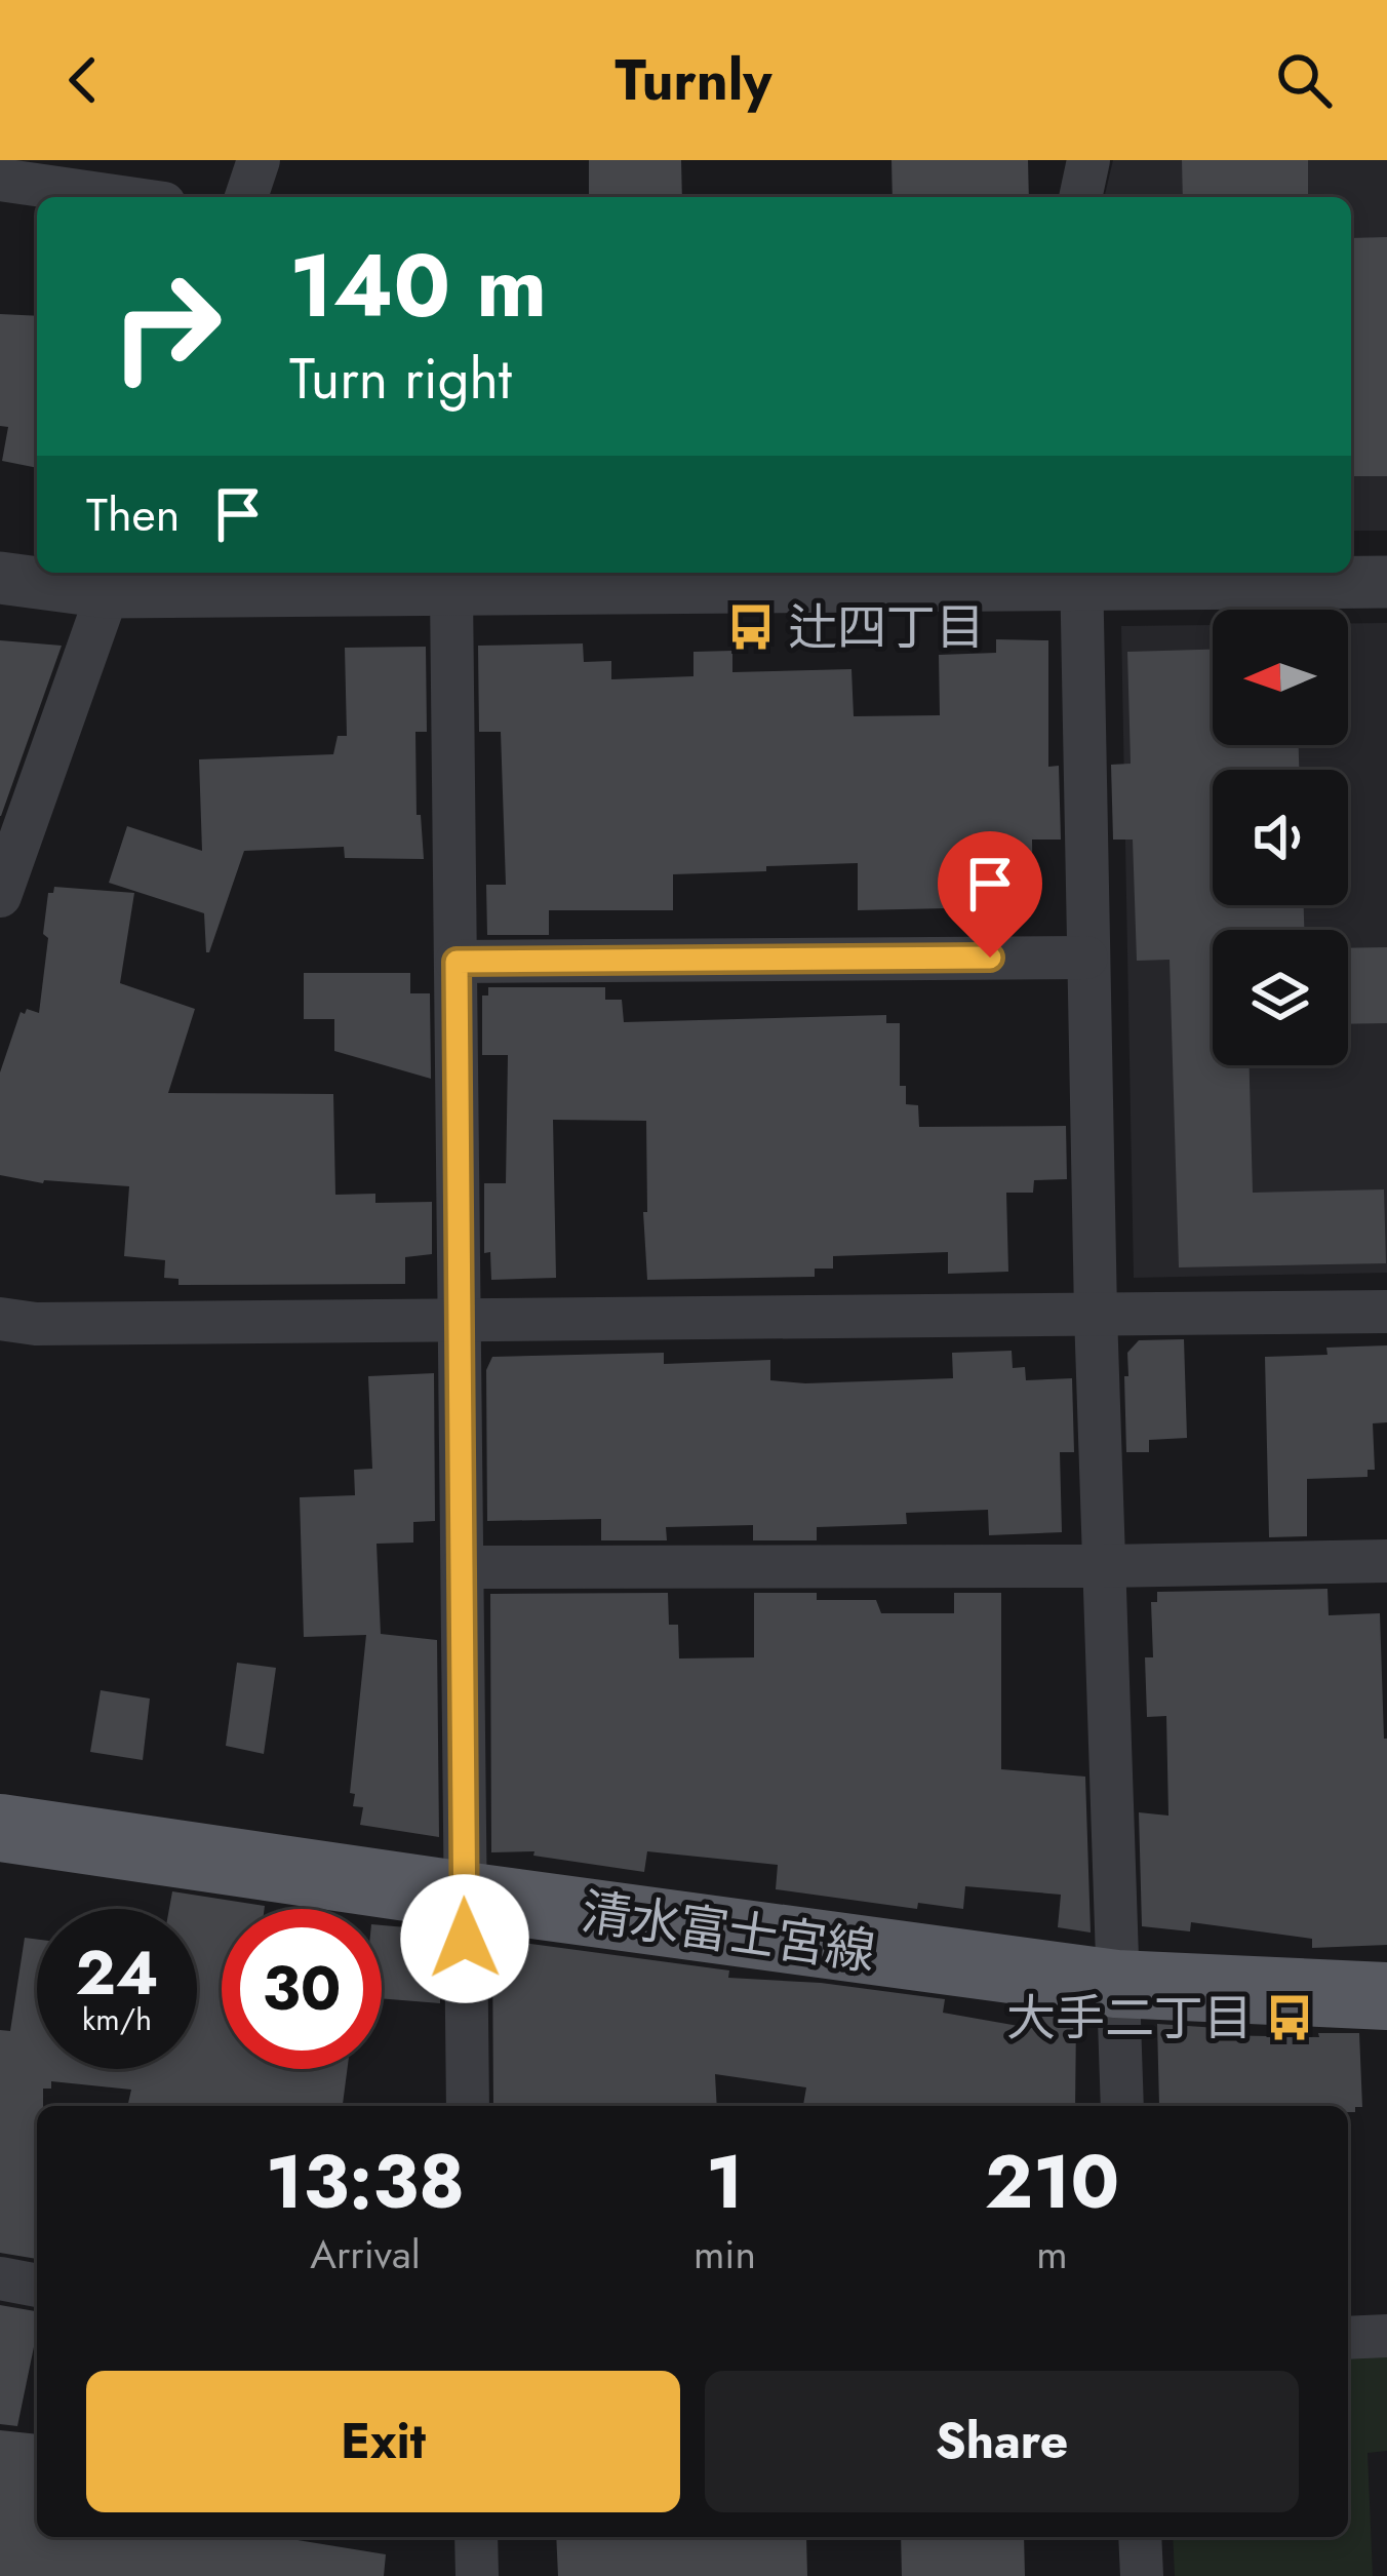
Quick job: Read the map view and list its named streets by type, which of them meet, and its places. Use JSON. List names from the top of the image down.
{
  "streets": {
    "main road": ["清水富士宮線"]
  },
  "places": {
    "bus stop": ["辻四丁目", "大手二丁目"]
  },
  "north": "left",
  "page": {
    "header": "Turnly",
    "turn": ["140 m", "Turn right"],
    "then": "Then",
    "speed": "24 km/h",
    "limit": "30",
    "eta": [
      "13:38",
      "Arrival",
      "1",
      "min",
      "210",
      "m"
    ],
    "buttons": ["Exit", "Share"]
  }
}
